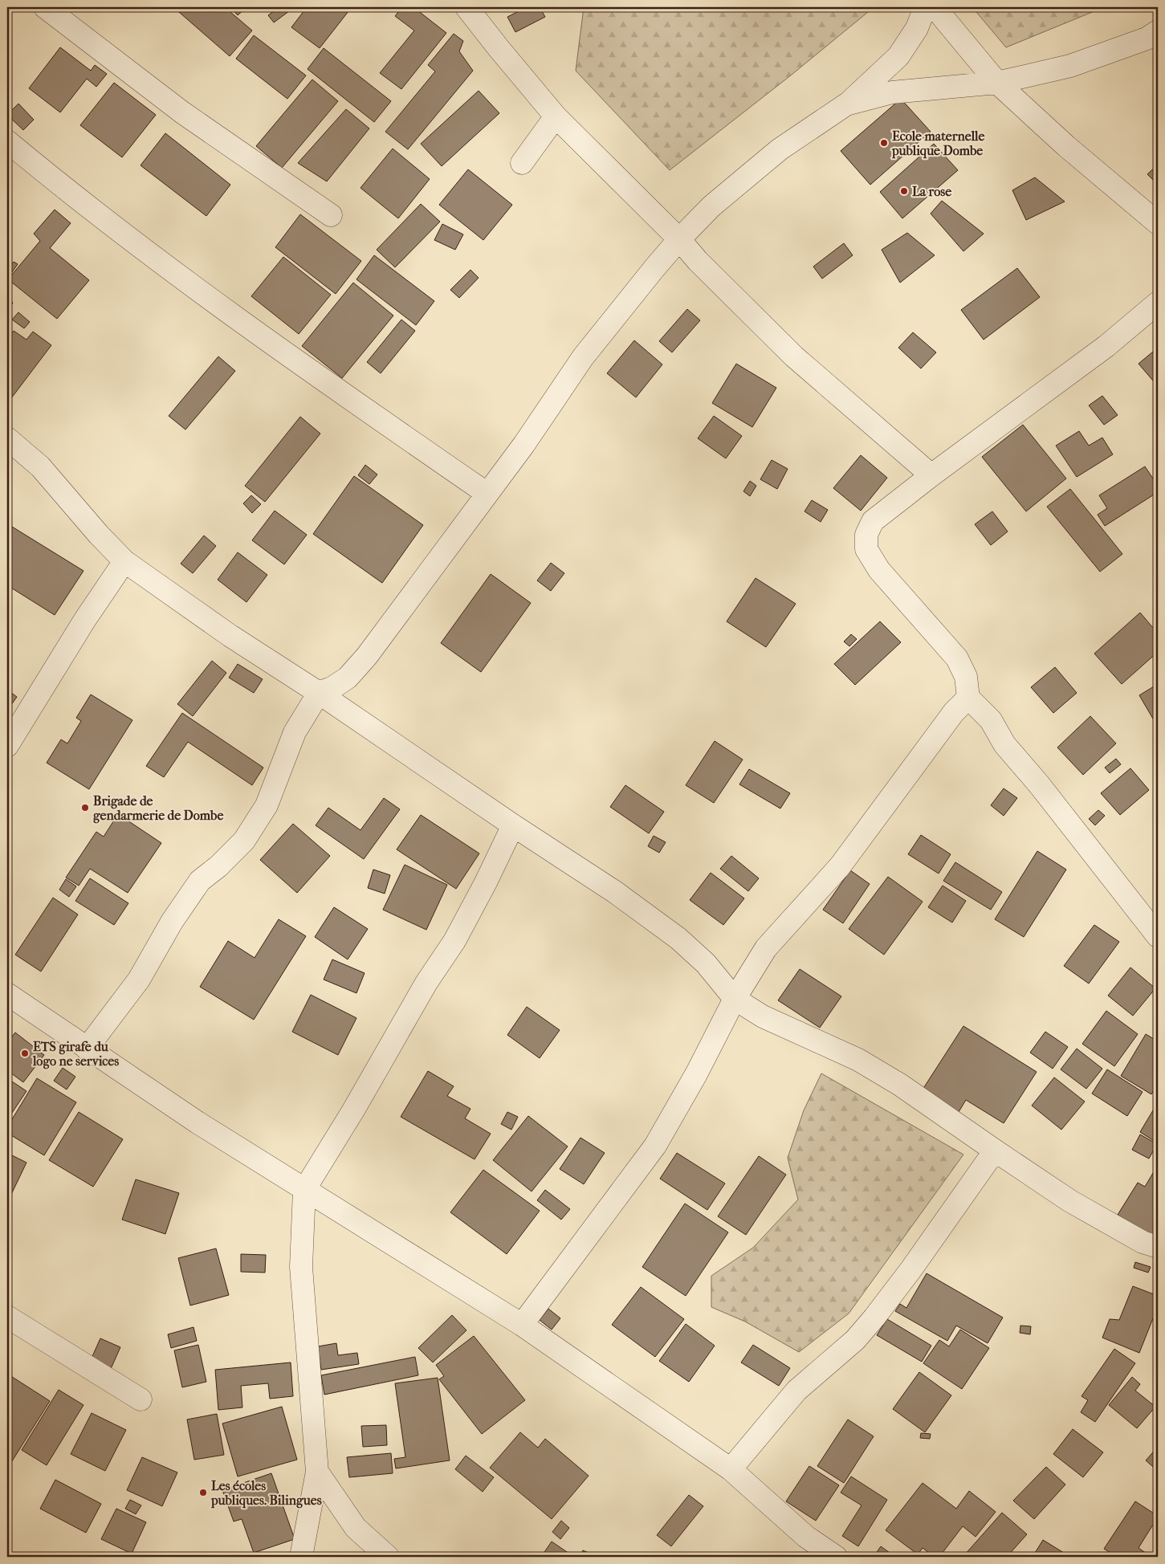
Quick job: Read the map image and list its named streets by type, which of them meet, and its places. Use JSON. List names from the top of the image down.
{
  "places": [
    "Ecole maternelle publique Dombe",
    "La rose",
    "Brigade de gendarmerie de Dombe",
    "ETS girafe du logo ne services",
    "Les écoles publiques. Bilingues"
  ]
}
